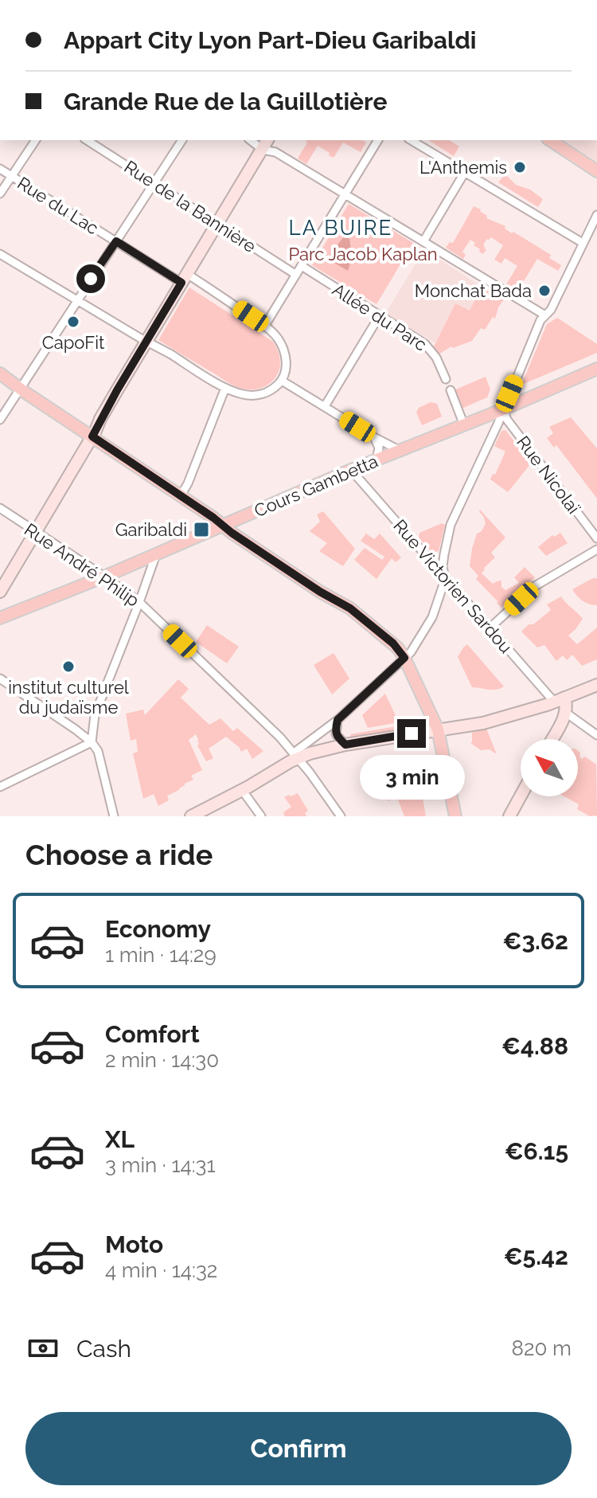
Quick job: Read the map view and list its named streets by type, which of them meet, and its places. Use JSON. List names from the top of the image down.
{
  "streets": {
    "main road": ["Cours Gambetta"],
    "street": [
      "Rue du Lac",
      "Rue de la Bannière",
      "Allée du Parc",
      "Rue Nicolaï",
      "Rue André Philip",
      "Rue Victorien Sardou"
    ]
  },
  "crossings": [
    ["Rue Nicolaï", "Cours Gambetta"],
    ["Cours Gambetta", "Rue André Philip"],
    ["Cours Gambetta", "Rue Victorien Sardou"]
  ],
  "districts": ["LA BUIRE"],
  "parks": ["Parc Jacob Kaplan"],
  "places": {
    "other": [
      "L'Anthemis",
      "Monchat Bada",
      "CapoFit",
      "institut culturel du judaïsme"
    ],
    "transit": ["Garibaldi"]
  },
  "north": "top left",
  "page": {
    "banner": ["Appart City Lyon Part-Dieu Garibaldi", "Grande Rue de la Guillotière"],
    "bubble": "3 min",
    "heading": "Choose a ride",
    "list": [
      {
        "name": "Economy",
        "note": "1 min · 14:29",
        "value": "€3.62"
      },
      {
        "name": "Comfort",
        "note": "2 min · 14:30",
        "value": "€4.88"
      },
      {
        "name": "XL",
        "note": "3 min · 14:31",
        "value": "€6.15"
      },
      {
        "name": "Moto",
        "note": "4 min · 14:32",
        "value": "€5.42"
      }
    ],
    "pay": ["Cash", "820 m"],
    "buttons": "Confirm"
  }
}
